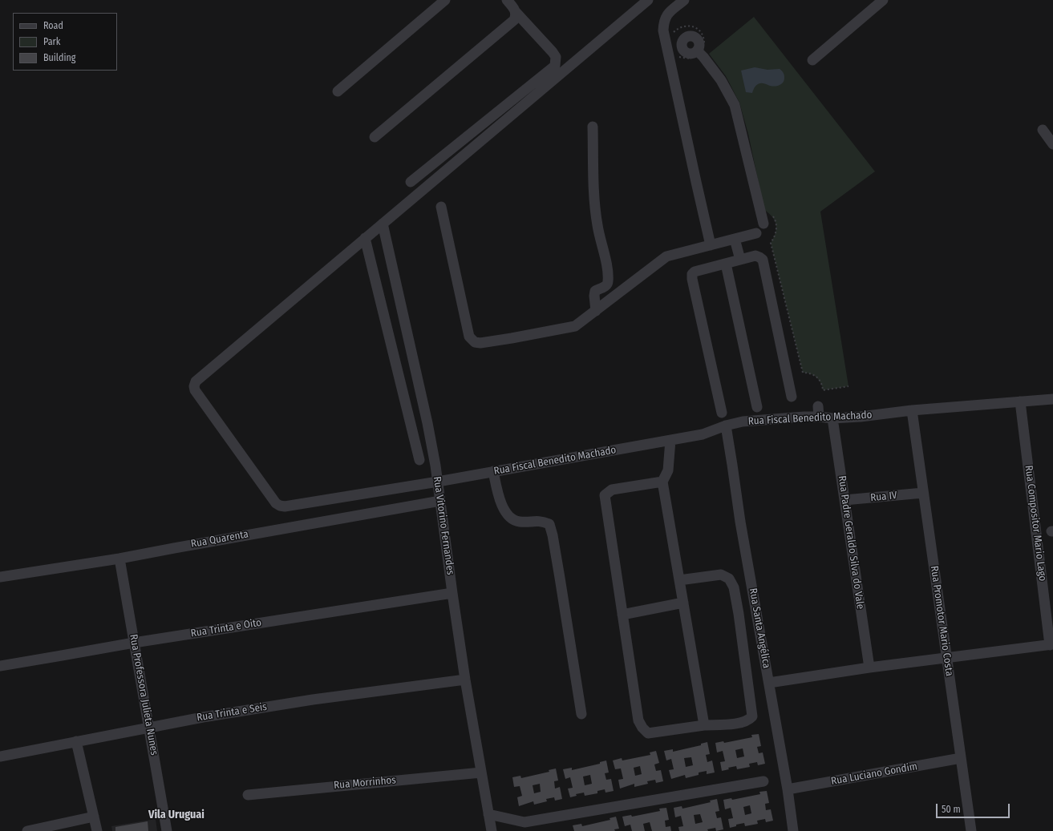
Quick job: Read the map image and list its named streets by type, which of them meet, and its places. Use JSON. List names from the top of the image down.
{
  "streets": {
    "street": [
      "Rua Fiscal Benedito Machado",
      "Rua IV",
      "Rua Compositor Mario Lago",
      "Rua Vitorino Fernandes",
      "Rua Quarenta",
      "Rua Padre Geraldo Silva do Vale",
      "Rua Promotor Mario Costa",
      "Rua Trinta e Oito",
      "Rua Santa Angélica",
      "Rua Professora Julieta Nunes",
      "Rua Trinta e Seis",
      "Rua Luciano Gondim",
      "Rua Morrinhos"
    ]
  },
  "crossings": [
    ["Rua Fiscal Benedito Machado", "Rua Compositor Mario Lago"],
    ["Rua Fiscal Benedito Machado", "Rua Vitorino Fernandes"],
    ["Rua Fiscal Benedito Machado", "Rua Padre Geraldo Silva do Vale"],
    ["Rua Fiscal Benedito Machado", "Rua Promotor Mario Costa"],
    ["Rua Fiscal Benedito Machado", "Rua Santa Angélica"],
    ["Rua IV", "Rua Padre Geraldo Silva do Vale"],
    ["Rua IV", "Rua Promotor Mario Costa"],
    ["Rua Vitorino Fernandes", "Rua Quarenta"],
    ["Rua Vitorino Fernandes", "Rua Trinta e Oito"],
    ["Rua Vitorino Fernandes", "Rua Trinta e Seis"],
    ["Rua Vitorino Fernandes", "Rua Morrinhos"],
    ["Rua Quarenta", "Rua Professora Julieta Nunes"],
    ["Rua Promotor Mario Costa", "Rua Luciano Gondim"],
    ["Rua Trinta e Oito", "Rua Professora Julieta Nunes"],
    ["Rua Santa Angélica", "Rua Luciano Gondim"],
    ["Rua Professora Julieta Nunes", "Rua Trinta e Seis"]
  ],
  "districts": ["Vila Uruguai"],
  "legend": ["Road", "Park", "Building"],
  "scale_bar": "50 m"
}
